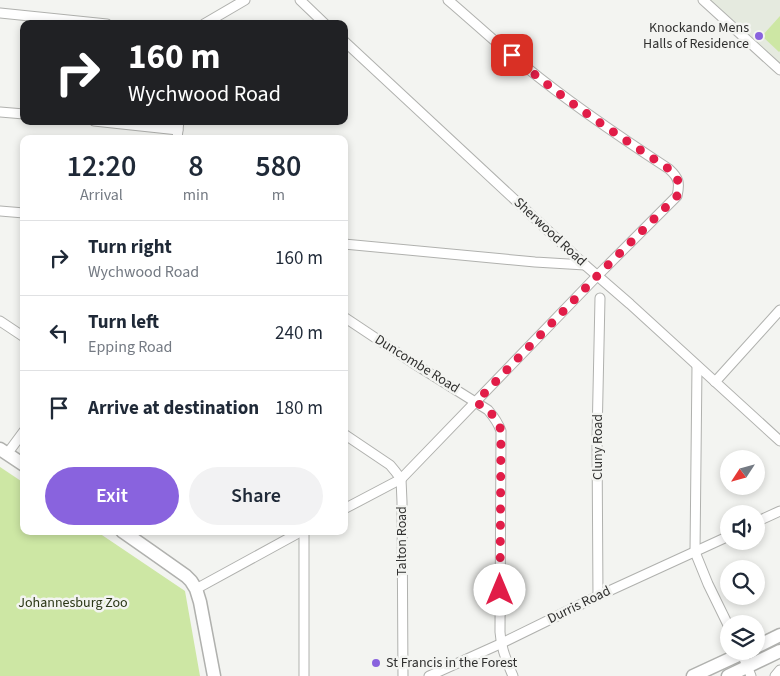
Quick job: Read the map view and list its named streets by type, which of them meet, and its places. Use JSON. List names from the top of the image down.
{
  "streets": {
    "street": [
      "Sherwood Road",
      "Duncombe Road",
      "Cluny Road",
      "Talton Road",
      "Durris Road"
    ]
  },
  "crossings": [
    ["Duncombe Road", "Durris Road"],
    ["Cluny Road", "Durris Road"]
  ],
  "parks": ["Johannesburg Zoo"],
  "places": ["Knockando Mens Halls of Residence", "St Francis in the Forest"],
  "north": "bottom left",
  "page": {
    "turn": ["160 m", "Wychwood Road"],
    "eta": [
      "12:20",
      "Arrival",
      "8",
      "min",
      "580",
      "m"
    ],
    "list": [
      {
        "name": "Turn right",
        "note": "Wychwood Road",
        "value": "160 m"
      },
      {
        "name": "Turn left",
        "note": "Epping Road",
        "value": "240 m"
      },
      {
        "name": "Arrive at destination",
        "value": "180 m"
      }
    ],
    "buttons": ["Exit", "Share"]
  }
}
